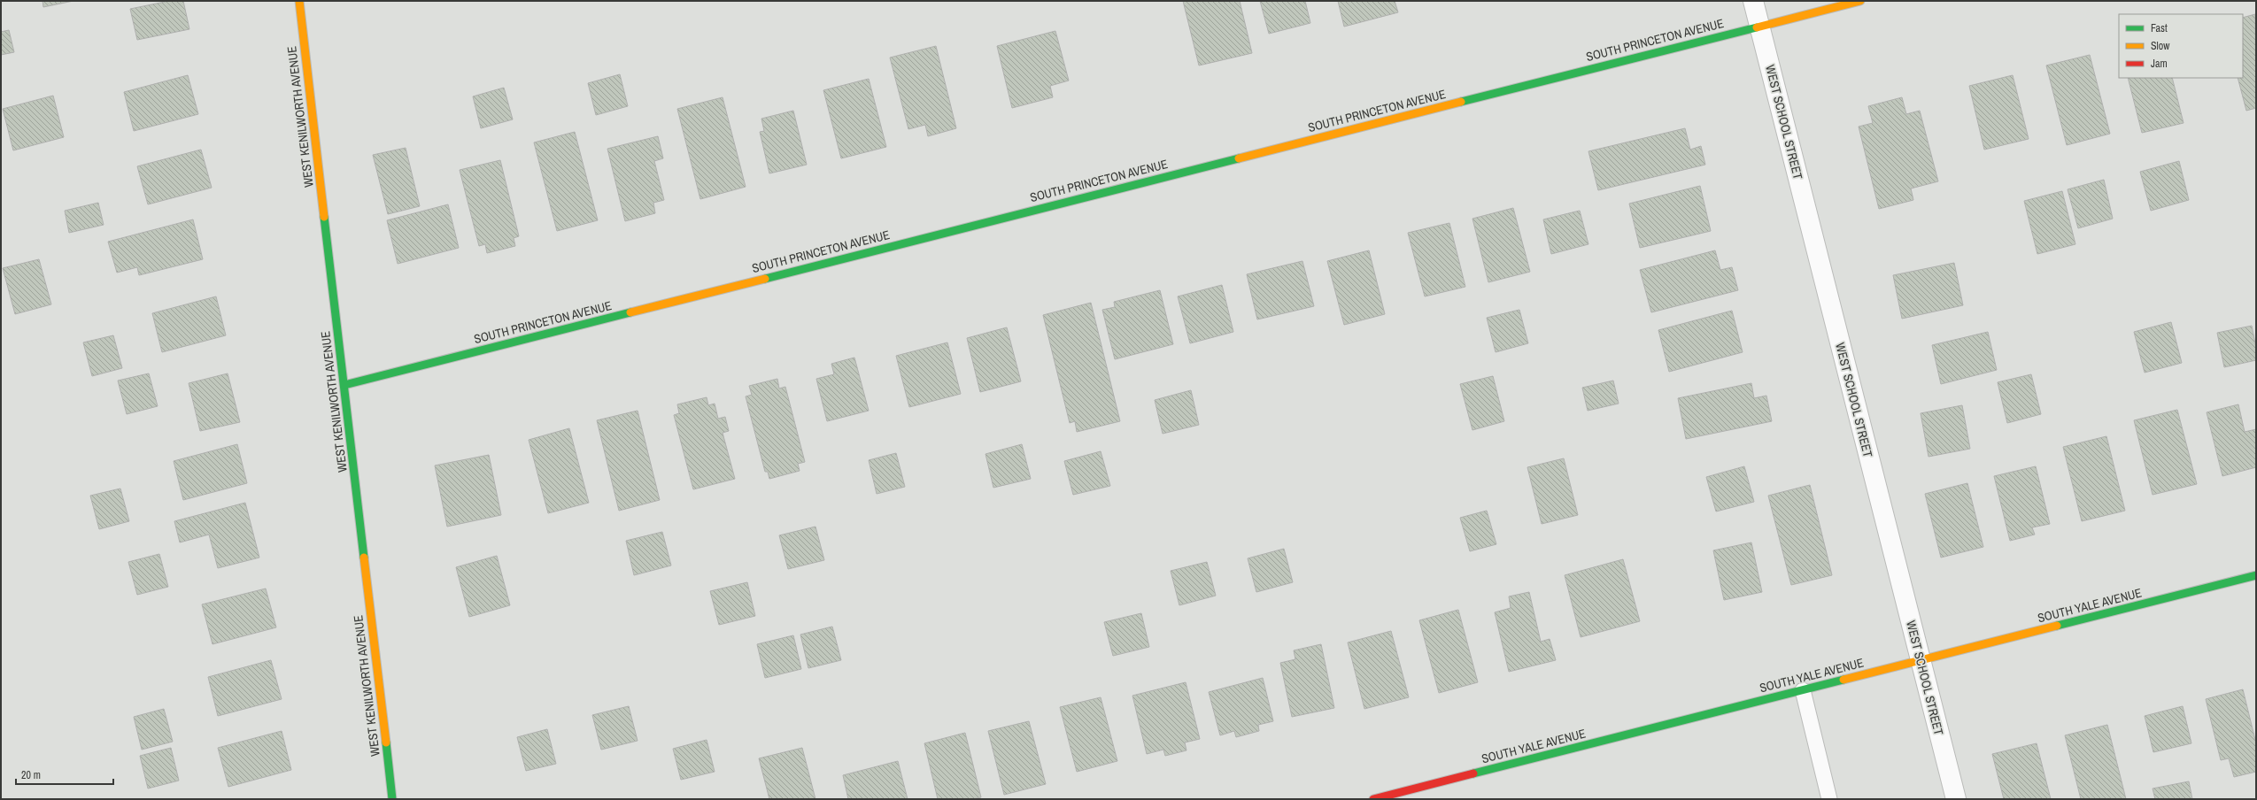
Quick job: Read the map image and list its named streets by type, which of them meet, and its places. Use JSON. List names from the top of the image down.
{
  "streets": {
    "street": [
      "SOUTH PRINCETON AVENUE",
      "WEST KENILWORTH AVENUE",
      "WEST SCHOOL STREET",
      "SOUTH YALE AVENUE"
    ]
  },
  "crossings": [
    ["SOUTH PRINCETON AVENUE", "WEST KENILWORTH AVENUE"],
    ["SOUTH PRINCETON AVENUE", "WEST SCHOOL STREET"],
    ["WEST SCHOOL STREET", "SOUTH YALE AVENUE"]
  ],
  "legend": ["Fast", "Slow", "Jam"],
  "scale_bar": "20 m"
}
